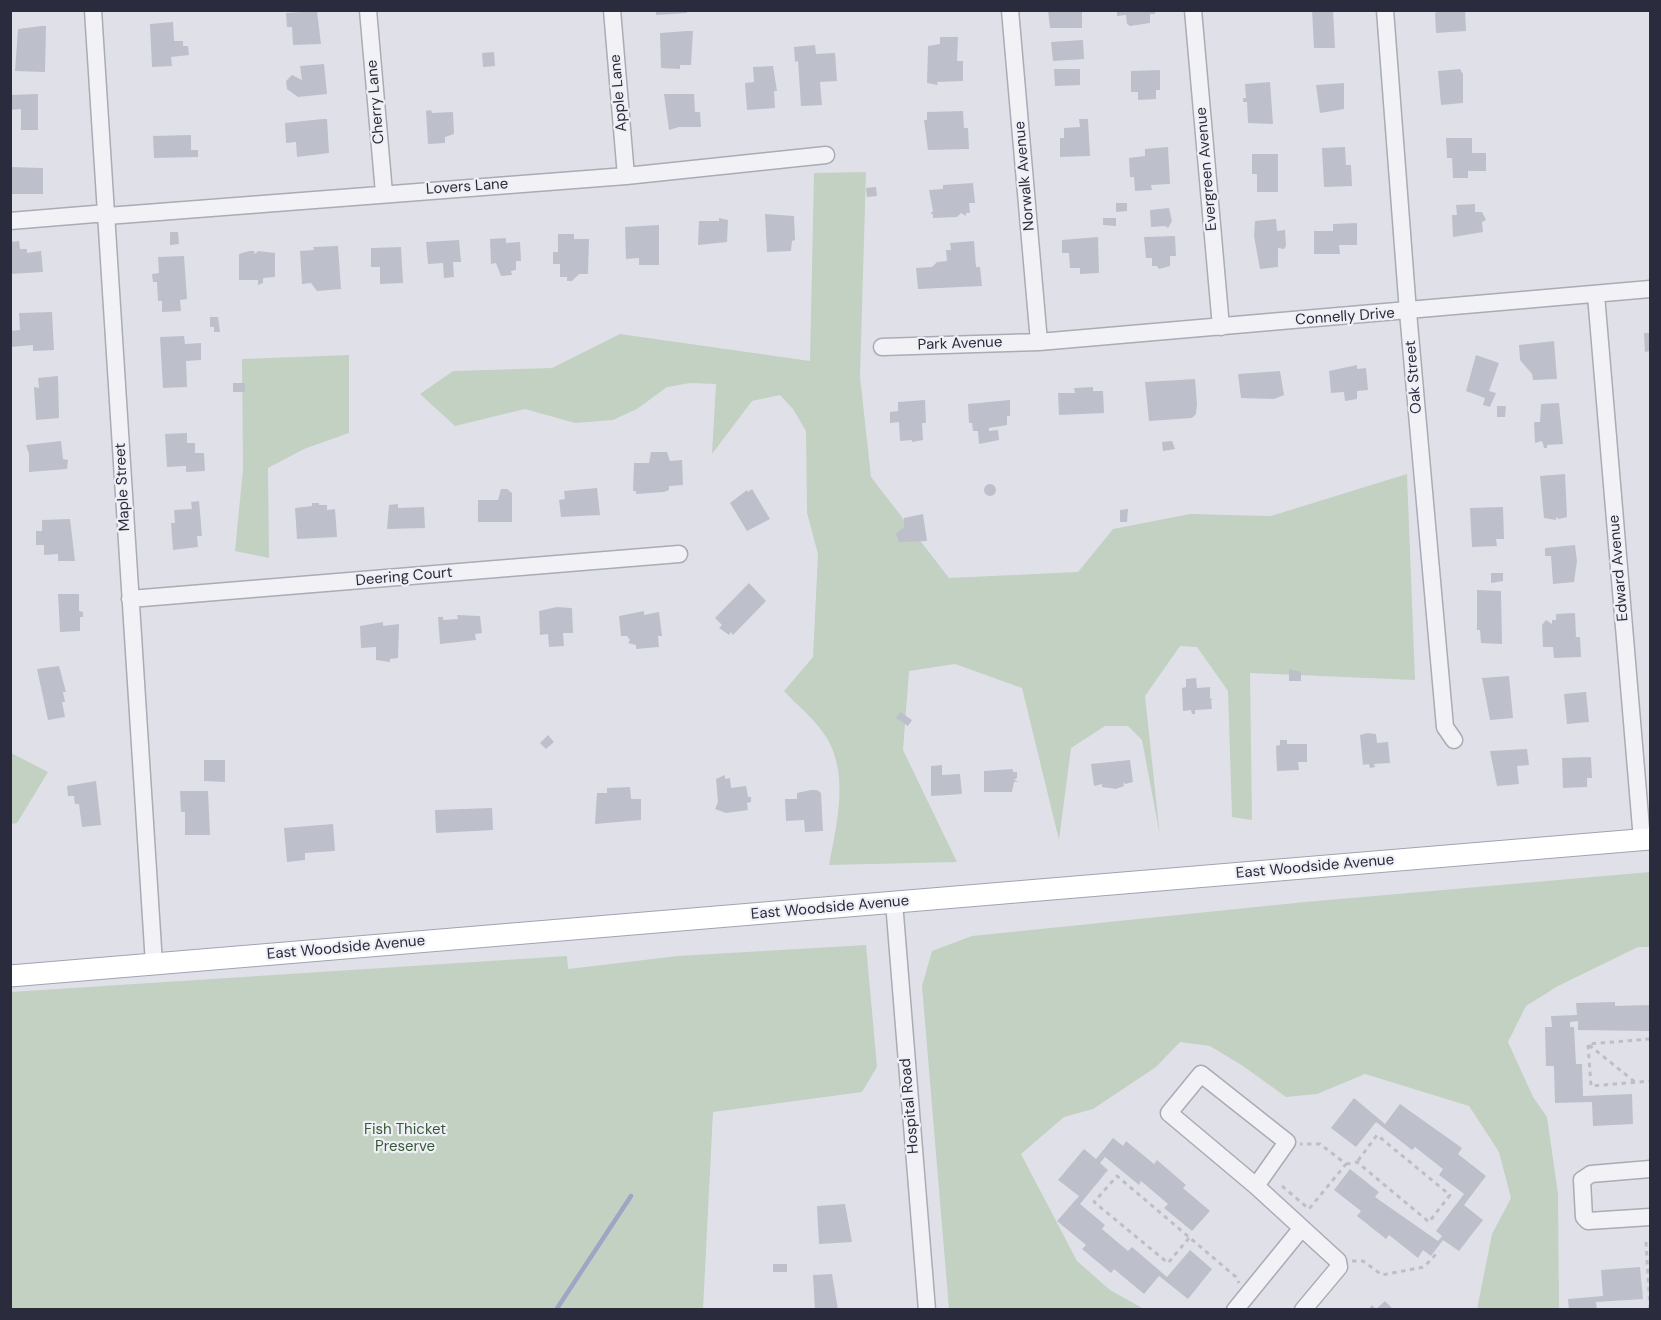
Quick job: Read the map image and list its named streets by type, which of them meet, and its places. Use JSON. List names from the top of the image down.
{
  "streets": {
    "main road": ["East Woodside Avenue"],
    "street": [
      "Apple Lane",
      "Cherry Lane",
      "Evergreen Avenue",
      "Norwalk Avenue",
      "Lovers Lane",
      "Connelly Drive",
      "Park Avenue",
      "Oak Street",
      "Maple Street",
      "Edward Avenue",
      "Deering Court",
      "Hospital Road"
    ]
  },
  "crossings": [
    ["Apple Lane", "Lovers Lane"],
    ["Cherry Lane", "Lovers Lane"],
    ["Evergreen Avenue", "Connelly Drive"],
    ["Norwalk Avenue", "Connelly Drive"],
    ["Norwalk Avenue", "Park Avenue"],
    ["Lovers Lane", "Maple Street"],
    ["Connelly Drive", "Park Avenue"],
    ["Connelly Drive", "Oak Street"],
    ["Connelly Drive", "Edward Avenue"],
    ["Maple Street", "Deering Court"],
    ["Maple Street", "East Woodside Avenue"],
    ["Edward Avenue", "East Woodside Avenue"],
    ["East Woodside Avenue", "Hospital Road"]
  ],
  "parks": ["Fish Thicket Preserve"]
}
